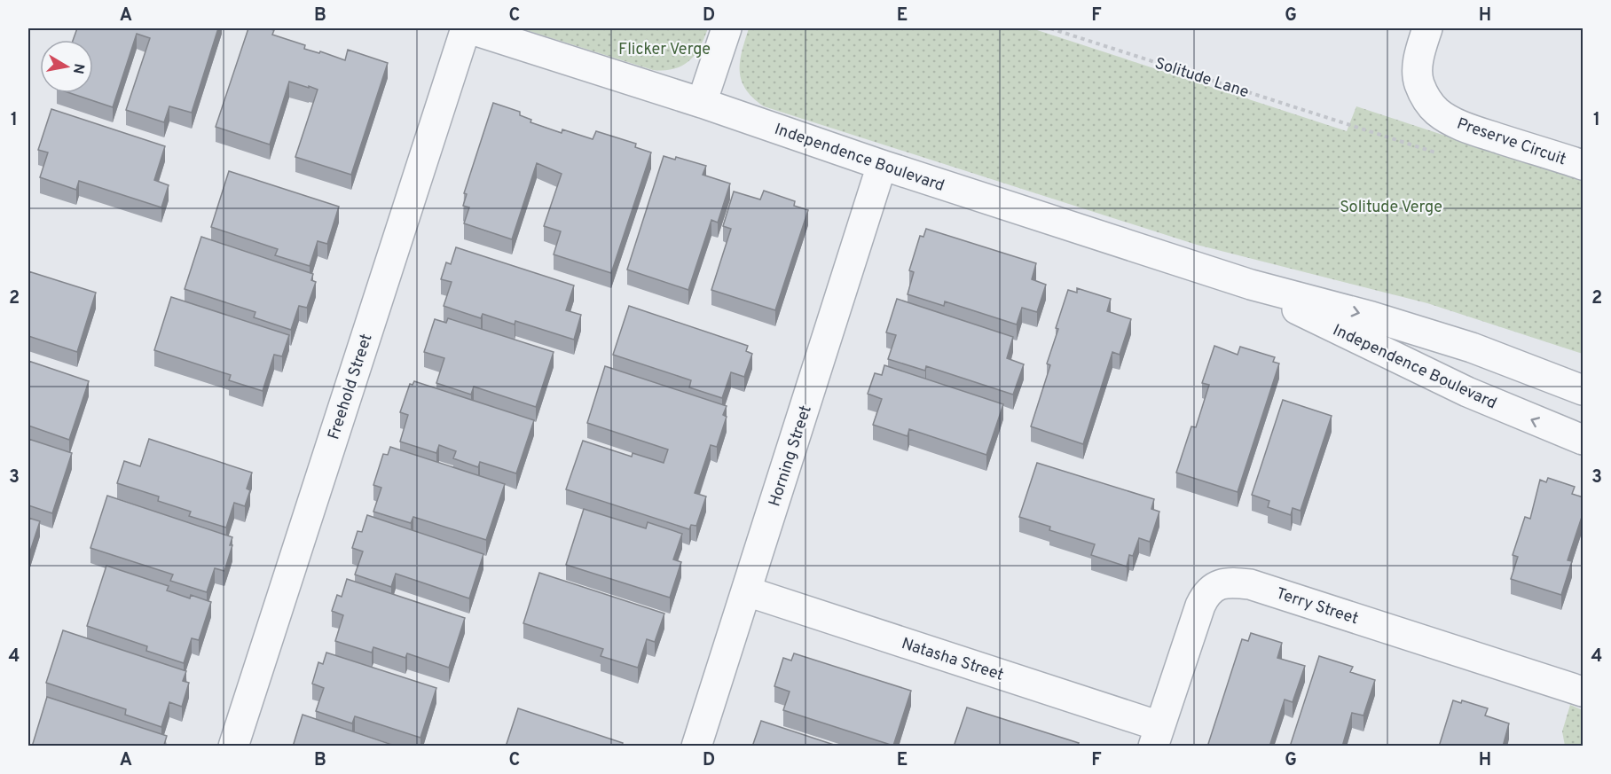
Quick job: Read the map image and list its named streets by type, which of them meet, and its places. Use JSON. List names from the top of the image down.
{
  "streets": {
    "street": [
      "Preserve Circuit",
      "Independence Boulevard",
      "Freehold Street",
      "Horning Street",
      "Terry Street",
      "Natasha Street"
    ],
    "path": ["Solitude Lane"]
  },
  "crossings": [
    ["Independence Boulevard", "Freehold Street"],
    ["Independence Boulevard", "Horning Street"],
    ["Horning Street", "Natasha Street"],
    ["Terry Street", "Natasha Street"]
  ],
  "parks": ["Flicker Verge", "Solitude Verge"],
  "north": "right",
  "grid": {
    "columns": [
      "A",
      "B",
      "C",
      "D",
      "E",
      "F",
      "G",
      "H"
    ],
    "rows": [
      "1",
      "2",
      "3",
      "4"
    ]
  }
}
